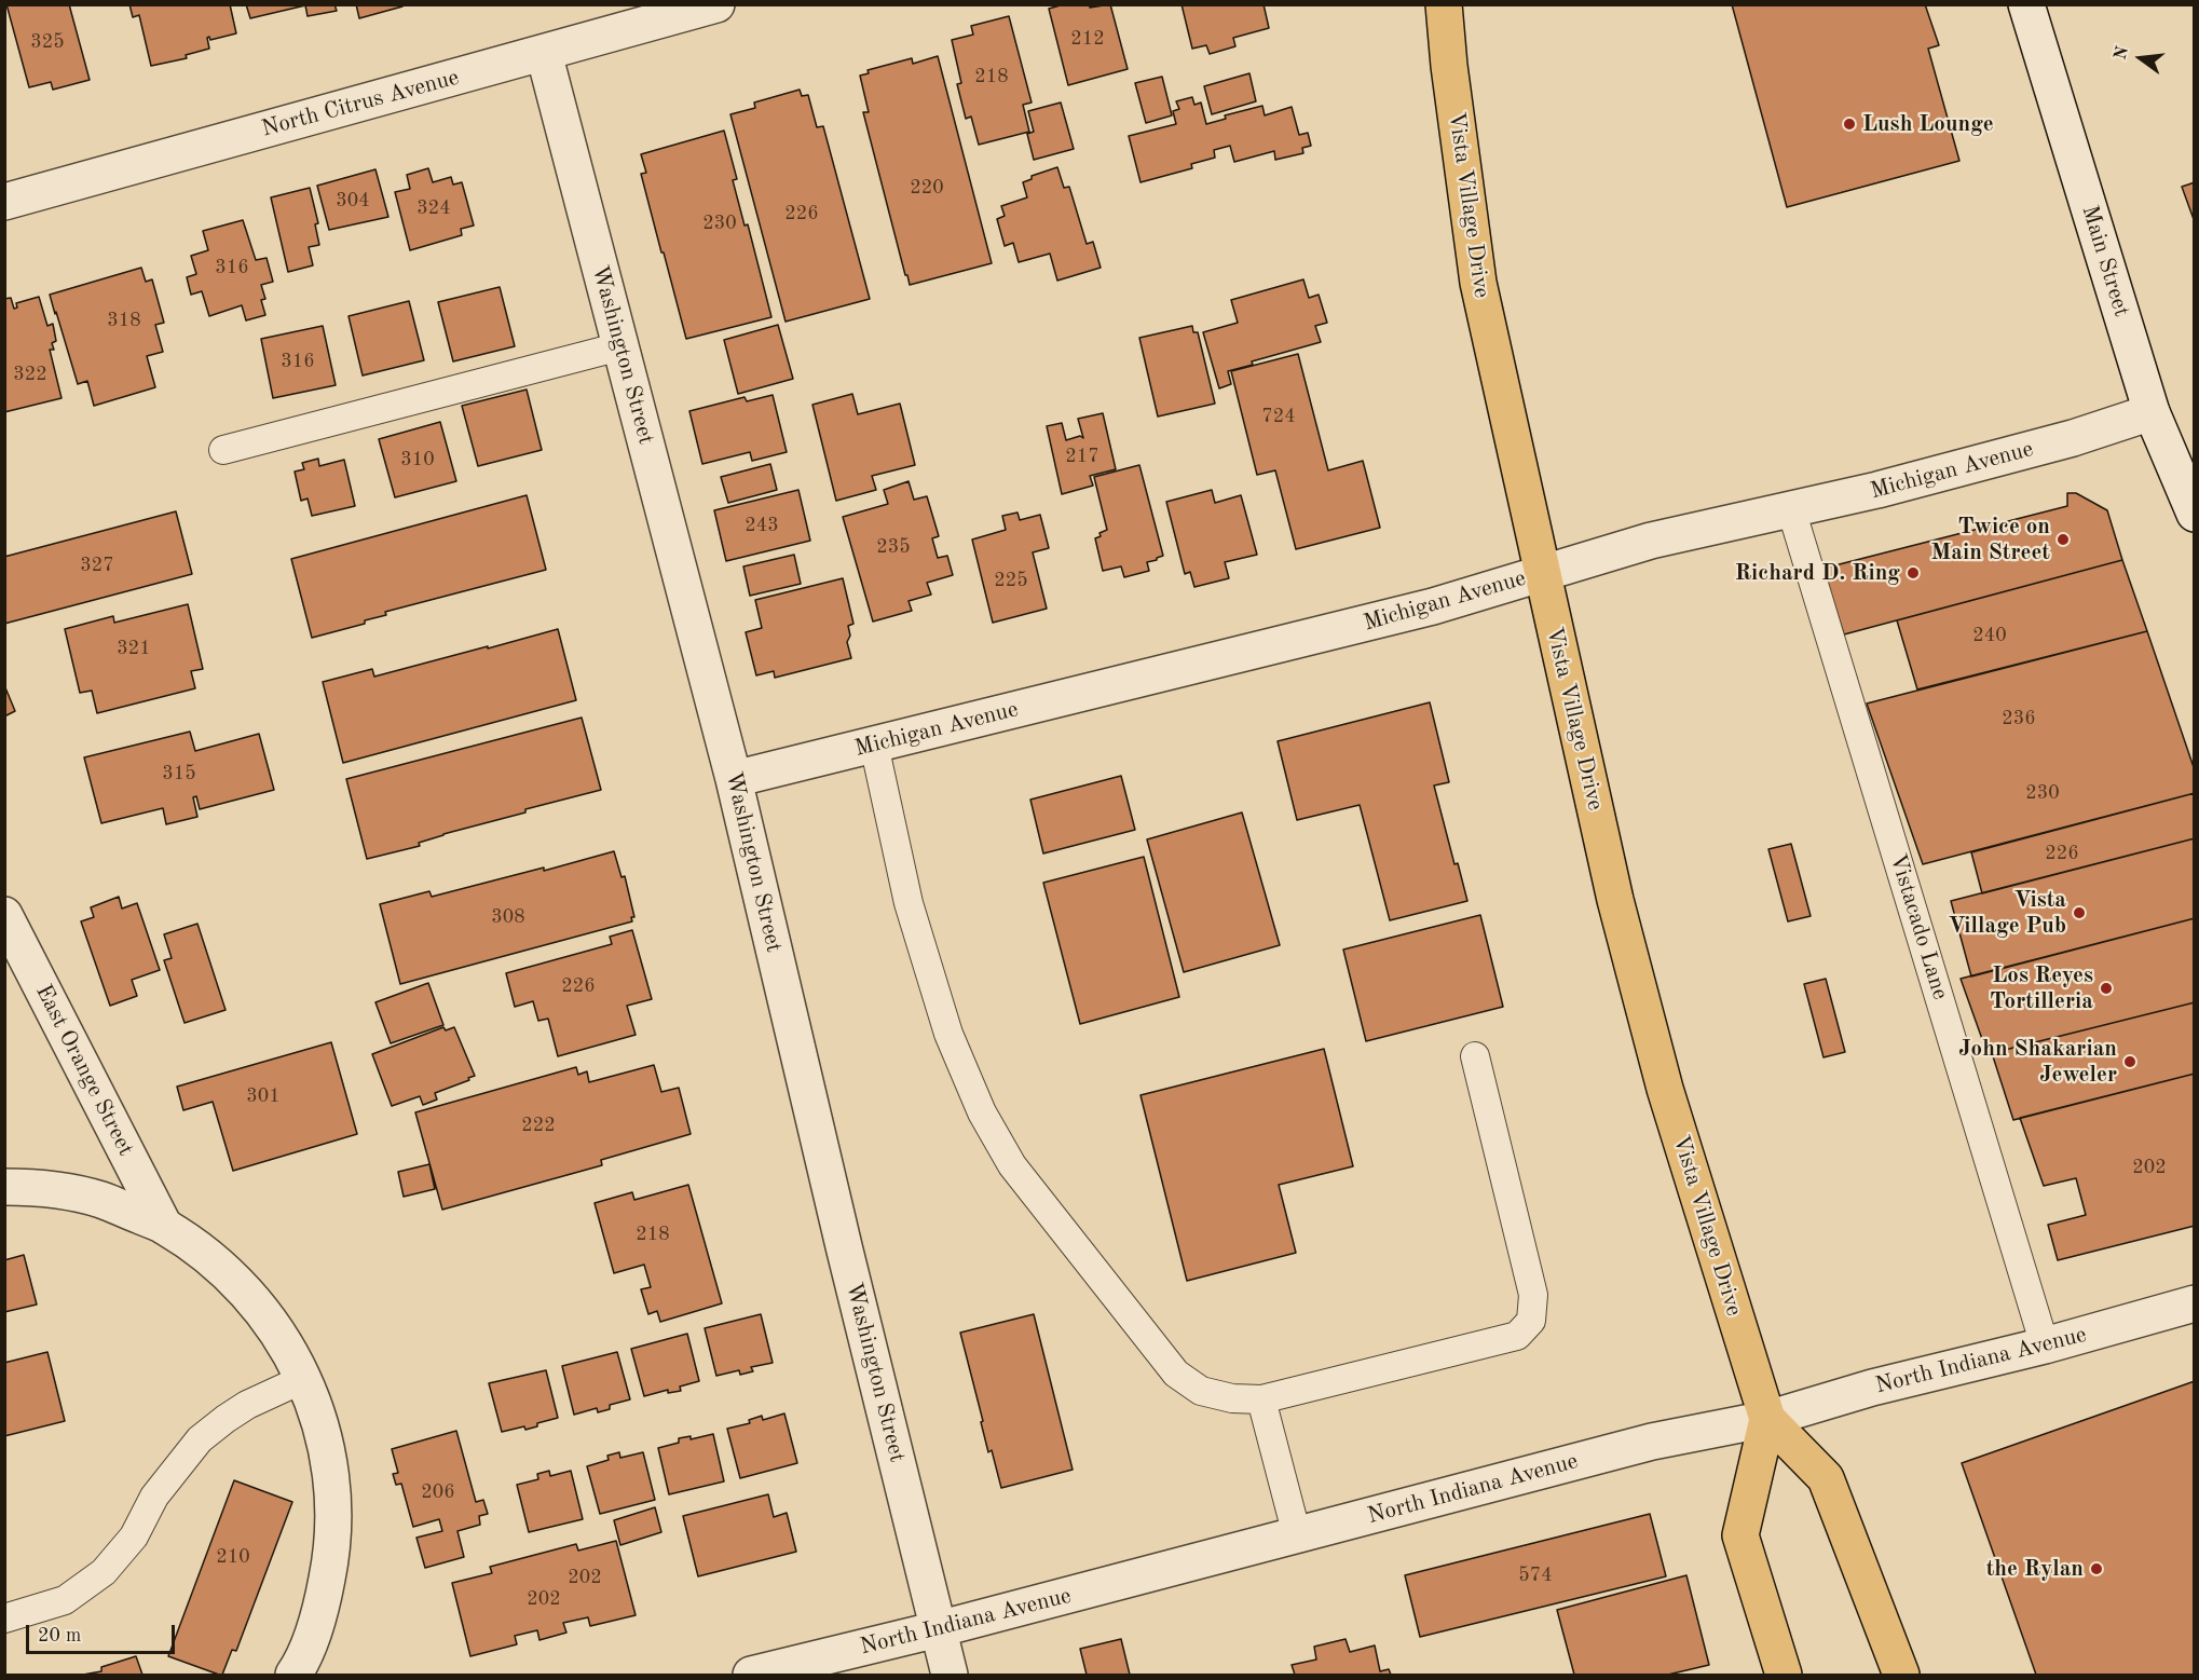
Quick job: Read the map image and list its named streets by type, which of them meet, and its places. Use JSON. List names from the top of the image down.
{
  "streets": {
    "main road": ["Vista Village Drive"],
    "street": [
      "North Citrus Avenue",
      "Main Street",
      "Washington Street",
      "Michigan Avenue",
      "East Orange Street",
      "North Indiana Avenue"
    ],
    "lane": ["Vistacado Lane"]
  },
  "crossings": [
    ["North Citrus Avenue", "Washington Street"],
    ["Vista Village Drive", "Michigan Avenue"],
    ["Vista Village Drive", "North Indiana Avenue"],
    ["Main Street", "Michigan Avenue"],
    ["Washington Street", "Michigan Avenue"],
    ["Washington Street", "North Indiana Avenue"],
    ["Michigan Avenue", "Vistacado Lane"],
    ["Vistacado Lane", "North Indiana Avenue"]
  ],
  "places": [
    "Lush Lounge",
    "Twice on Main Street",
    "Richard D. Ring",
    "Vista Village Pub",
    "Los Reyes Tortilleria",
    "John Shakarian Jeweler",
    "the Rylan"
  ],
  "house_numbers": [
    "212",
    "325",
    "218",
    "220",
    "304",
    "324",
    "226",
    "230",
    "316",
    "318",
    "316",
    "322",
    "724",
    "217",
    "310",
    "243",
    "235",
    "327",
    "225",
    "240",
    "321",
    "236",
    "315",
    "230",
    "226",
    "308",
    "226",
    "301",
    "222",
    "202",
    "218",
    "206",
    "210",
    "574",
    "202",
    "202"
  ],
  "scale_bar": "20 m",
  "north": "left"
}
